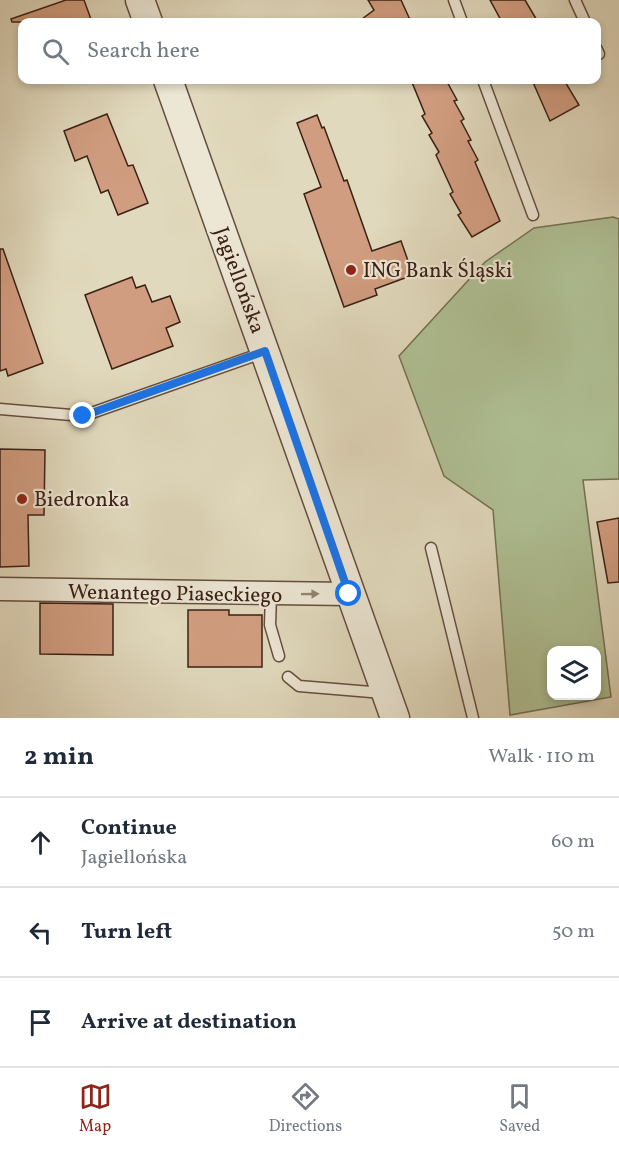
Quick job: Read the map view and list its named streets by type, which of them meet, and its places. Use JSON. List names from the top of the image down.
{
  "streets": {
    "street": ["Jagiellońska", "Wenantego Piaseckiego"]
  },
  "crossings": [
    ["Jagiellońska", "Wenantego Piaseckiego"]
  ],
  "places": ["ING Bank Śląski", "Biedronka"],
  "page": {
    "search": "Search here",
    "heading": ["2 min", "Walk · 110 m"],
    "list": [
      ["Continue", "Jagiellońska", "60 m"],
      ["Turn left", "50 m"],
      "Arrive at destination"
    ],
    "nav": ["Map", "Directions", "Saved"]
  }
}
